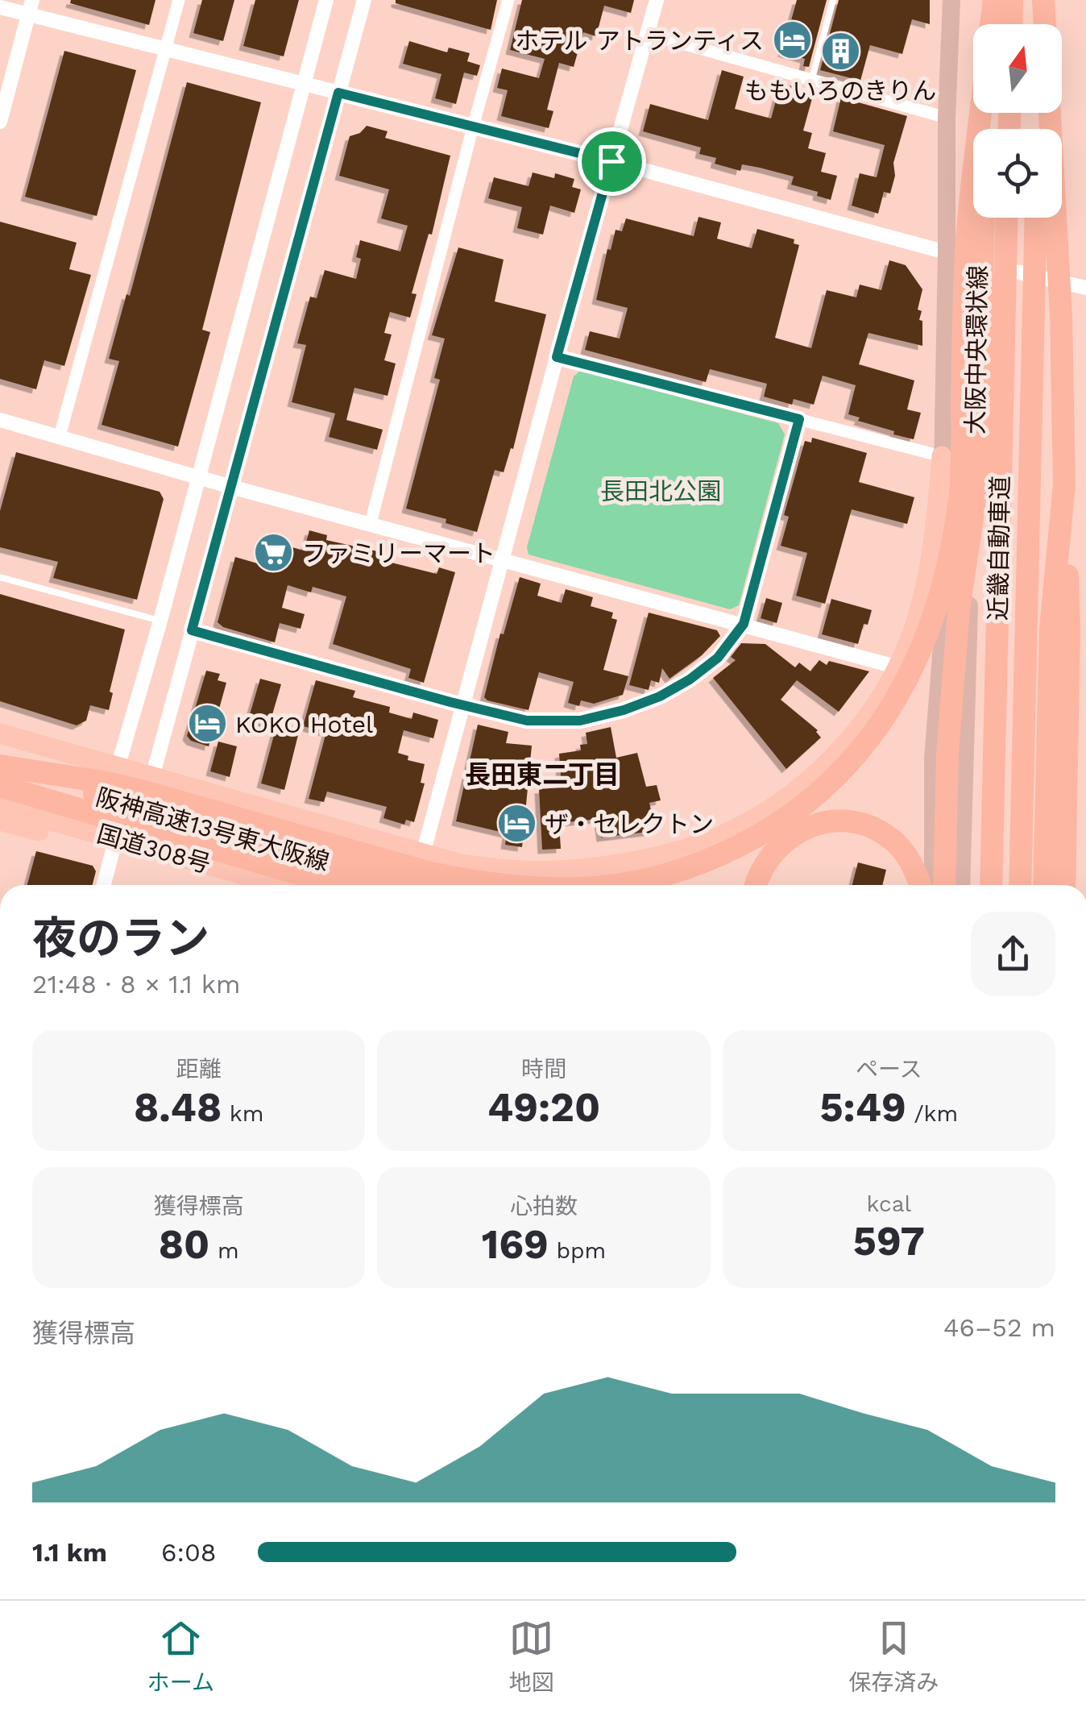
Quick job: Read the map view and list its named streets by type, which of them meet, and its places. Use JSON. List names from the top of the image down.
{
  "streets": {
    "highway": ["近畿自動車道", "阪神高速13号東大阪線", "国道308号"],
    "main road": ["大阪中央環状線"]
  },
  "districts": ["長田東二丁目"],
  "parks": ["長田北公園"],
  "places": {
    "hotel": ["ホテル アトランティス", "KOKO Hotel", "ザ・セレクトン"],
    "building": ["ももいろのきりん"],
    "supermarket": ["ファミリーマート"]
  },
  "north": "top",
  "page": {
    "heading": ["夜のラン", "21:48 · 8 × 1.1 km"],
    "stats": [
      ["距離", "8.48 km"],
      ["時間", "49:20"],
      ["ペース", "5:49 /km"],
      ["獲得標高", "80 m"],
      ["心拍数", "169 bpm"],
      ["kcal", "597"]
    ],
    "chart": ["獲得標高", "46–52 m"],
    "list": [
      {
        "name": "1.1 km",
        "note": "6:08"
      }
    ],
    "tabs": ["ホーム", "地図", "保存済み"]
  }
}
